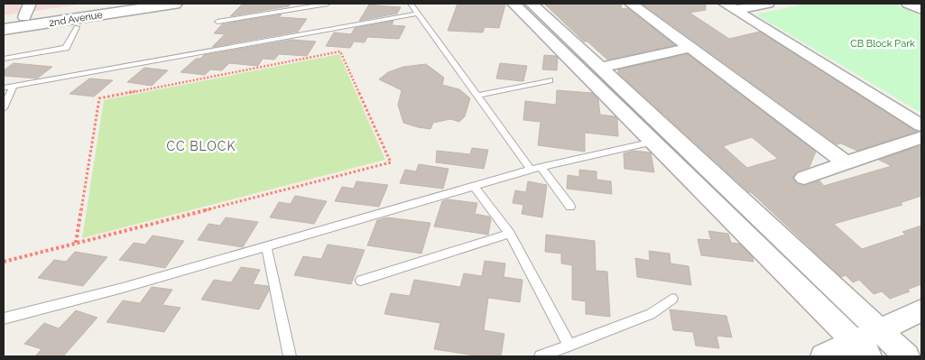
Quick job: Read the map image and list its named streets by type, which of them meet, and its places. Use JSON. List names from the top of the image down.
{
  "streets": {
    "street": ["2nd Avenue"]
  },
  "districts": ["CC BLOCK"],
  "parks": ["CB Block Park"]
}
